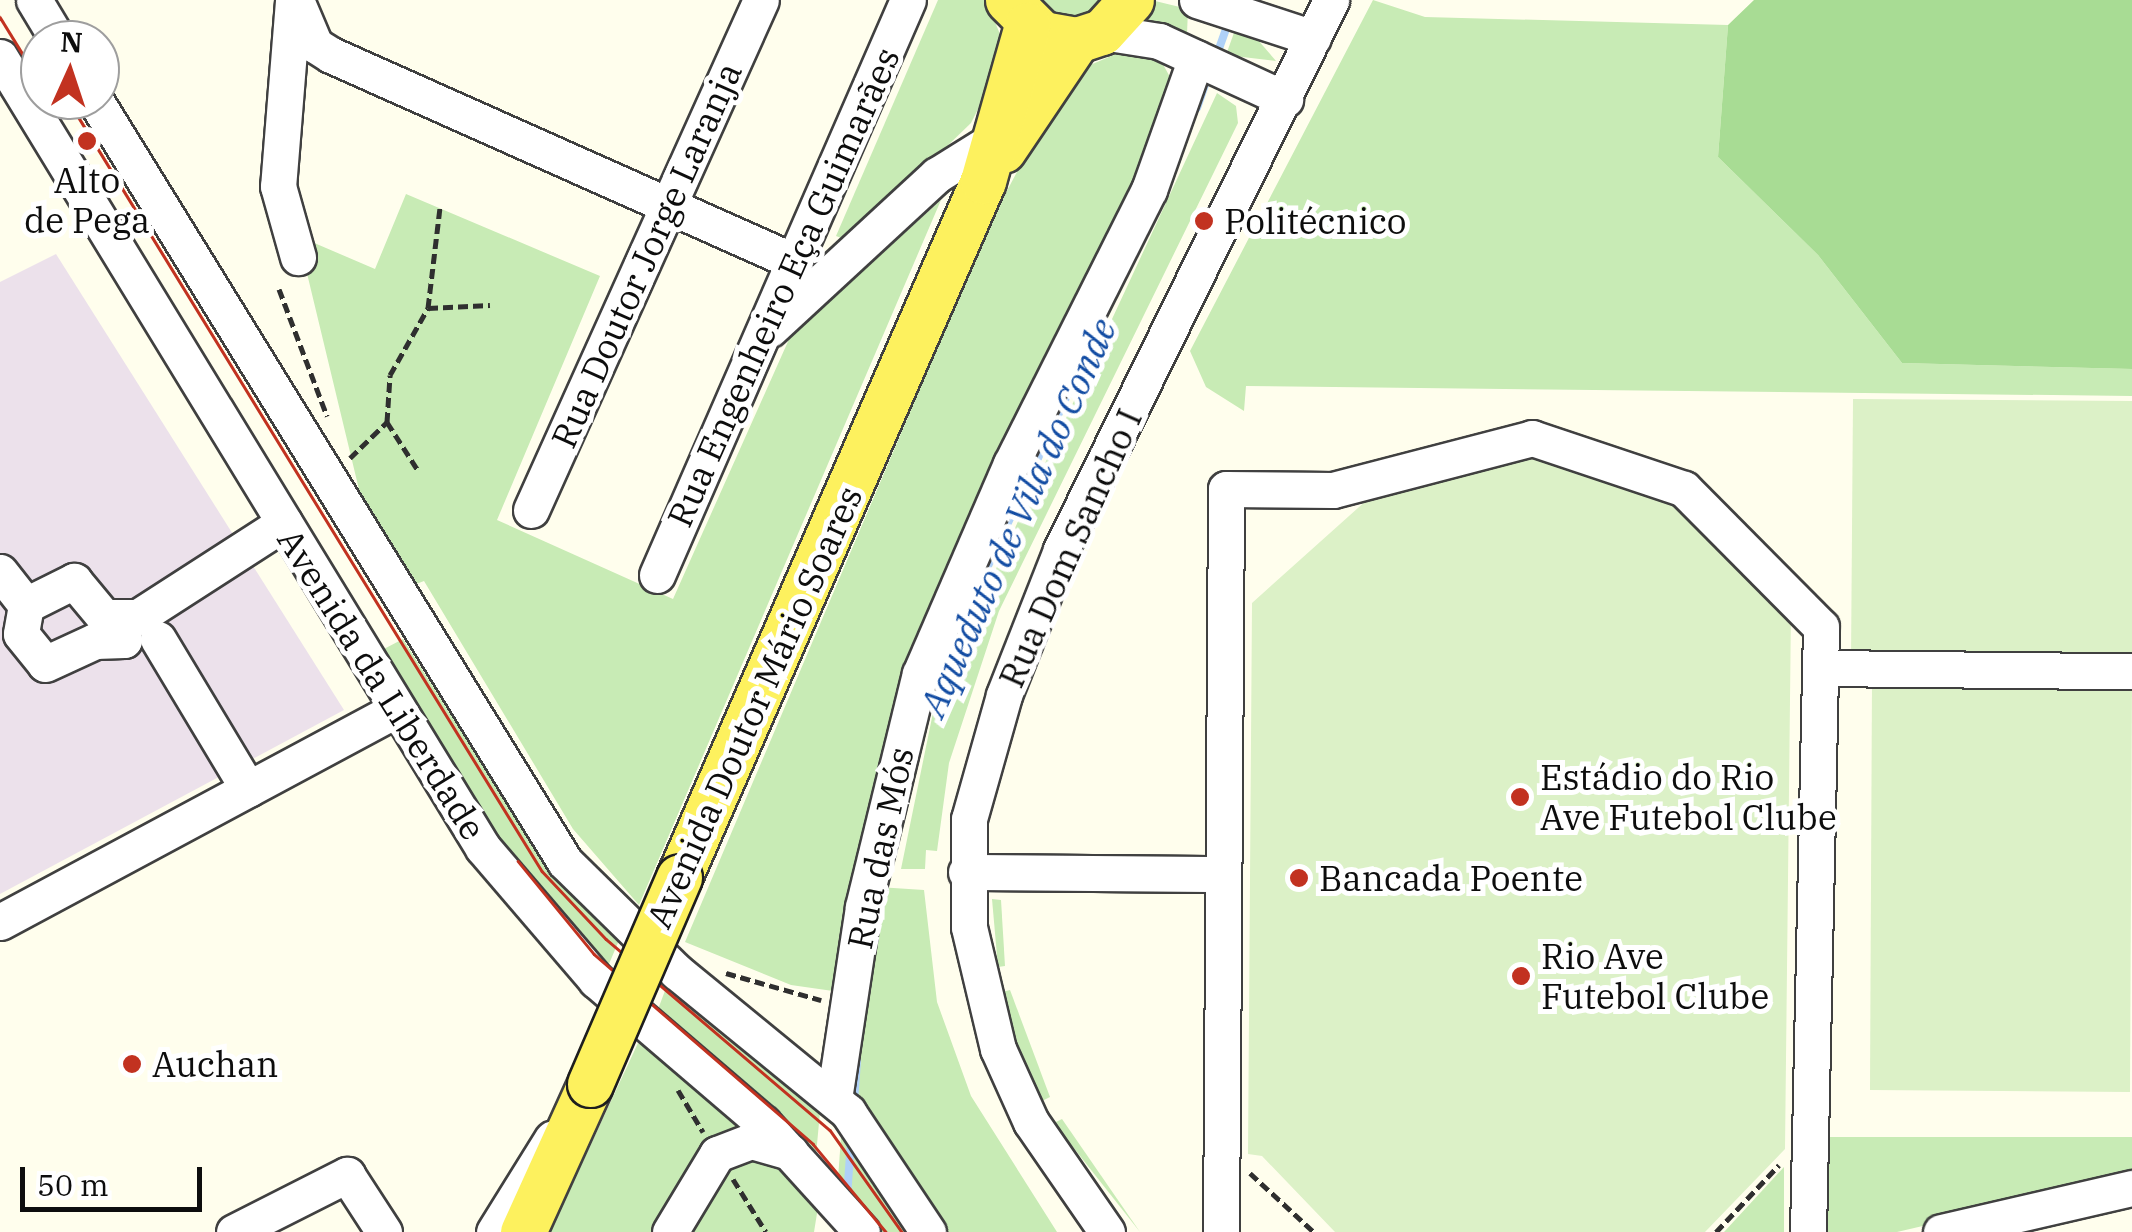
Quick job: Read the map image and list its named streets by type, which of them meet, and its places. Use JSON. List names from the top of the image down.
{
  "streets": {
    "main road": ["Avenida Doutor Mário Soares"],
    "street": [
      "Rua Doutor Jorge Laranja",
      "Rua Engenheiro Eça Guimarães",
      "Rua Dom Sancho I",
      "Avenida da Liberdade",
      "Rua das Mós"
    ]
  },
  "crossings": [
    ["Avenida da Liberdade", "Rua das Mós"]
  ],
  "water": ["Aqueduto de Vila do Conde"],
  "places": [
    "Alto de Pega",
    "Politécnico",
    "Estádio do Rio Ave Futebol Clube",
    "Bancada Poente",
    "Rio Ave Futebol Clube",
    "Auchan"
  ],
  "scale_bar": "50 m",
  "north": "top"
}
